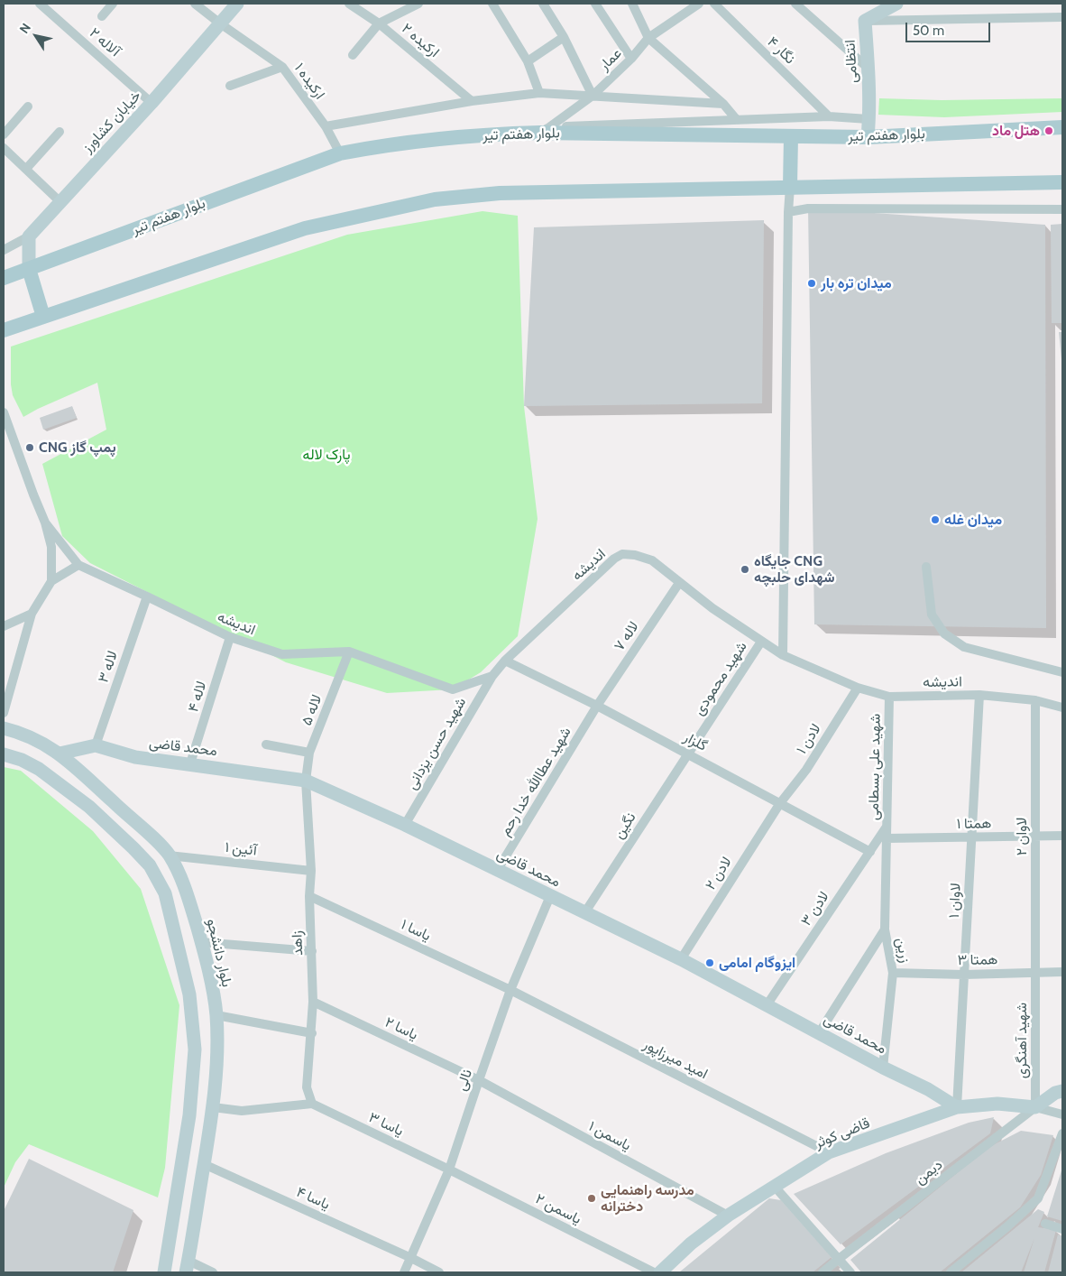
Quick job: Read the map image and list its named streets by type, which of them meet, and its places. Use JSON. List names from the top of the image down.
{
  "streets": {
    "main road": [
      "انتظامی",
      "خیابان کشاورز",
      "بلوار هفتم تیر",
      "محمد قاضی",
      "بلوار دانشجو",
      "قاضی کوثر"
    ],
    "street": [
      "ارکیده ۲",
      "آلاله ۲",
      "نگار ۴",
      "عمار",
      "ارکیده ۱",
      "اندیشه",
      "لاله ۷",
      "لاله ۳",
      "شهید محمودی",
      "لاله ۴",
      "لاله ۵",
      "لادن ۱",
      "گلزار",
      "شهید حسن یزدانی",
      "شهید علی بسطامی",
      "شهید عطاالله خدا رحم",
      "همتا ۱",
      "نگین",
      "لاوان ۲",
      "آئین ۱",
      "لادن ۲",
      "لاوان ۱",
      "لادن ۳",
      "یاسا ۱",
      "زاهد",
      "زرین",
      "همتا ۳",
      "یاسا ۲",
      "شهید آهنگری",
      "امید میرزاپور",
      "نالی",
      "یاسا ۳",
      "یاسمن ۱",
      "دیمن",
      "یاسا ۴",
      "یاسمن ۲"
    ]
  },
  "crossings": [
    ["آلاله ۲", "خیابان کشاورز"],
    ["عمار", "بلوار هفتم تیر"],
    ["انتظامی", "بلوار هفتم تیر"],
    ["ارکیده ۱", "خیابان کشاورز"],
    ["ارکیده ۱", "بلوار هفتم تیر"],
    ["اندیشه", "لاله ۷"],
    ["اندیشه", "لاله ۳"],
    ["اندیشه", "شهید محمودی"],
    ["اندیشه", "لاله ۴"],
    ["اندیشه", "لاله ۵"],
    ["اندیشه", "لادن ۱"],
    ["اندیشه", "گلزار"],
    ["اندیشه", "شهید حسن یزدانی"],
    ["اندیشه", "شهید علی بسطامی"],
    ["اندیشه", "لاوان ۲"],
    ["اندیشه", "لاوان ۱"],
    ["لاله ۷", "گلزار"],
    ["لاله ۷", "شهید عطاالله خدا رحم"],
    ["لاله ۳", "محمد قاضی"],
    ["شهید محمودی", "گلزار"],
    ["شهید محمودی", "نگین"],
    ["لاله ۴", "محمد قاضی"],
    ["لاله ۵", "محمد قاضی"],
    ["لاله ۵", "زاهد"],
    ["لادن ۱", "گلزار"],
    ["لادن ۱", "لادن ۲"],
    ["گلزار", "شهید عطاالله خدا رحم"],
    ["گلزار", "نگین"],
    ["گلزار", "لادن ۲"],
    ["گلزار", "لادن ۳"],
    ["شهید حسن یزدانی", "محمد قاضی"],
    ["محمد قاضی", "شهید عطاالله خدا رحم"],
    ["محمد قاضی", "نگین"],
    ["محمد قاضی", "لادن ۲"],
    ["محمد قاضی", "لاوان ۱"],
    ["محمد قاضی", "لادن ۳"],
    ["محمد قاضی", "زاهد"],
    ["محمد قاضی", "زرین"],
    ["محمد قاضی", "بلوار دانشجو"],
    ["محمد قاضی", "نالی"],
    ["محمد قاضی", "قاضی کوثر"],
    ["شهید علی بسطامی", "همتا ۱"],
    ["شهید علی بسطامی", "لادن ۳"],
    ["شهید علی بسطامی", "زرین"],
    ["همتا ۱", "لاوان ۲"],
    ["همتا ۱", "لاوان ۱"],
    ["همتا ۱", "زرین"],
    ["لاوان ۲", "همتا ۳"],
    ["لاوان ۲", "شهید آهنگری"],
    ["آئین ۱", "زاهد"],
    ["آئین ۱", "بلوار دانشجو"],
    ["لاوان ۱", "همتا ۳"],
    ["لاوان ۱", "قاضی کوثر"],
    ["یاسا ۱", "زاهد"],
    ["یاسا ۱", "امید میرزاپور"],
    ["یاسا ۱", "نالی"],
    ["زاهد", "یاسا ۲"],
    ["زاهد", "یاسا ۳"],
    ["زرین", "همتا ۳"],
    ["بلوار دانشجو", "یاسا ۴"],
    ["همتا ۳", "شهید آهنگری"],
    ["یاسا ۲", "نالی"],
    ["یاسا ۲", "یاسمن ۱"],
    ["شهید آهنگری", "قاضی کوثر"],
    ["شهید آهنگری", "دیمن"],
    ["امید میرزاپور", "نالی"],
    ["امید میرزاپور", "قاضی کوثر"],
    ["نالی", "یاسا ۳"],
    ["نالی", "یاسمن ۱"],
    ["نالی", "یاسا ۴"],
    ["نالی", "یاسمن ۲"],
    ["یاسا ۳", "یاسمن ۲"],
    ["قاضی کوثر", "یاسمن ۱"],
    ["قاضی کوثر", "دیمن"]
  ],
  "parks": ["پارک لاله"],
  "places": [
    "هتل ماد",
    "میدان تره بار",
    "CNG پمپ گاز",
    "میدان غله",
    "جایگاه CNG شهدای حلبچه",
    "ایزوگام امامی",
    "مدرسه راهنمایی دخترانه"
  ],
  "scale_bar": "50 m",
  "north": "top left"
}
